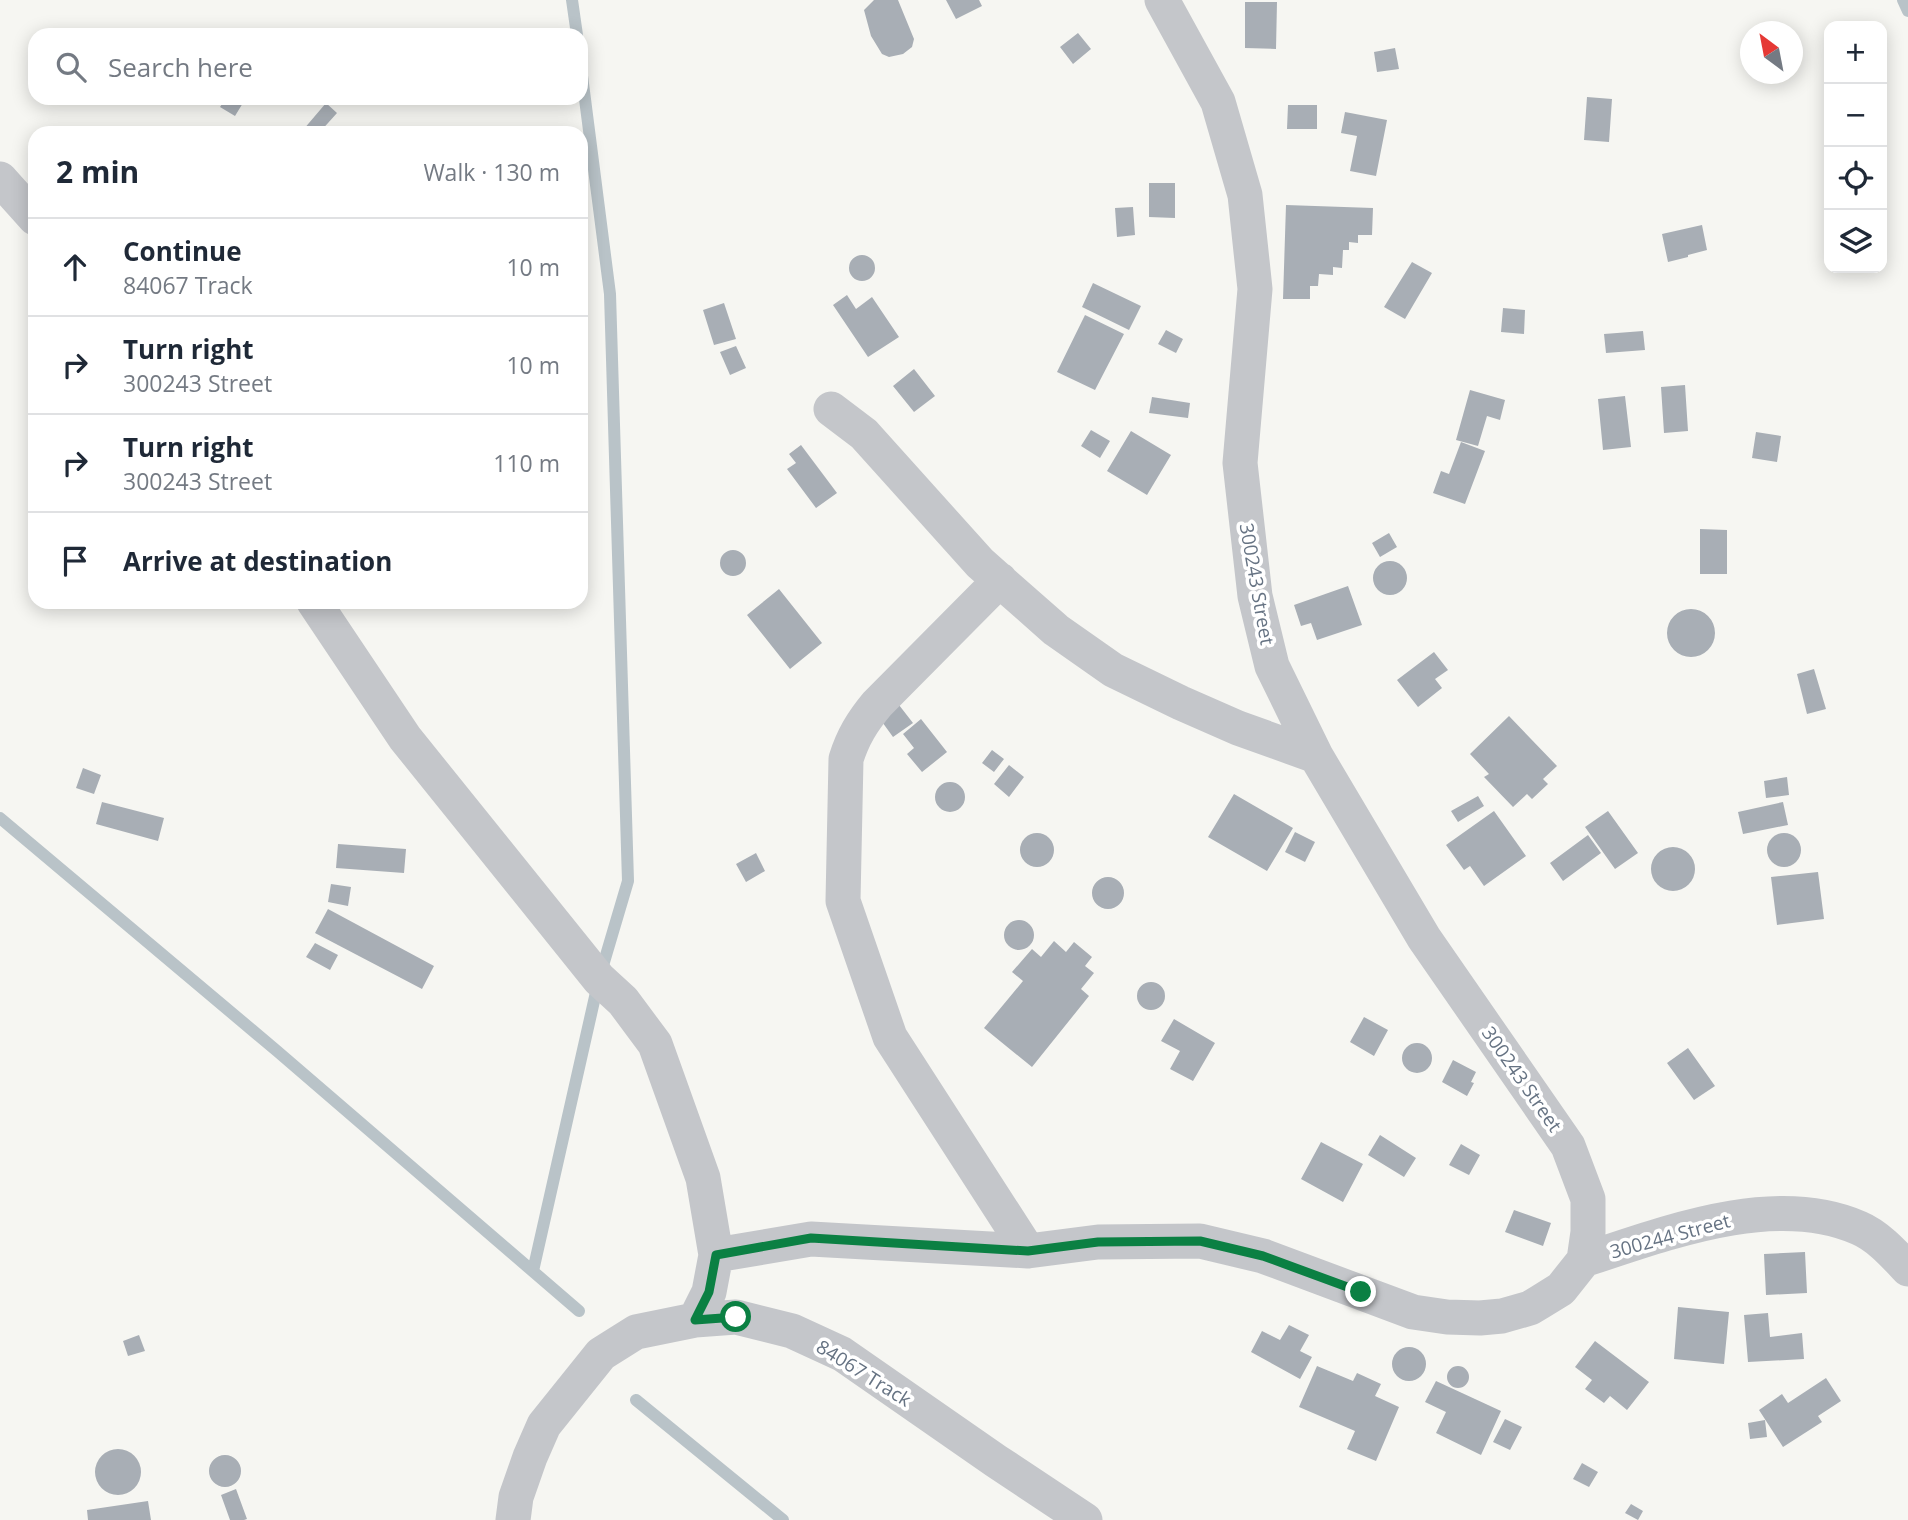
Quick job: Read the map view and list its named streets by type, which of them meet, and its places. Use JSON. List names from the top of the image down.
{
  "streets": {
    "street": ["300243 Street", "300244 Street", "84067 Track"]
  },
  "crossings": [
    ["300243 Street", "300244 Street"]
  ],
  "north": "top left",
  "page": {
    "map_buttons": ["+", "−"],
    "search": "Search here",
    "heading": ["2 min", "Walk · 130 m"],
    "list": [
      ["Continue", "84067 Track", "10 m"],
      ["Turn right", "300243 Street", "10 m"],
      ["Turn right", "300243 Street", "110 m"],
      "Arrive at destination"
    ]
  }
}
